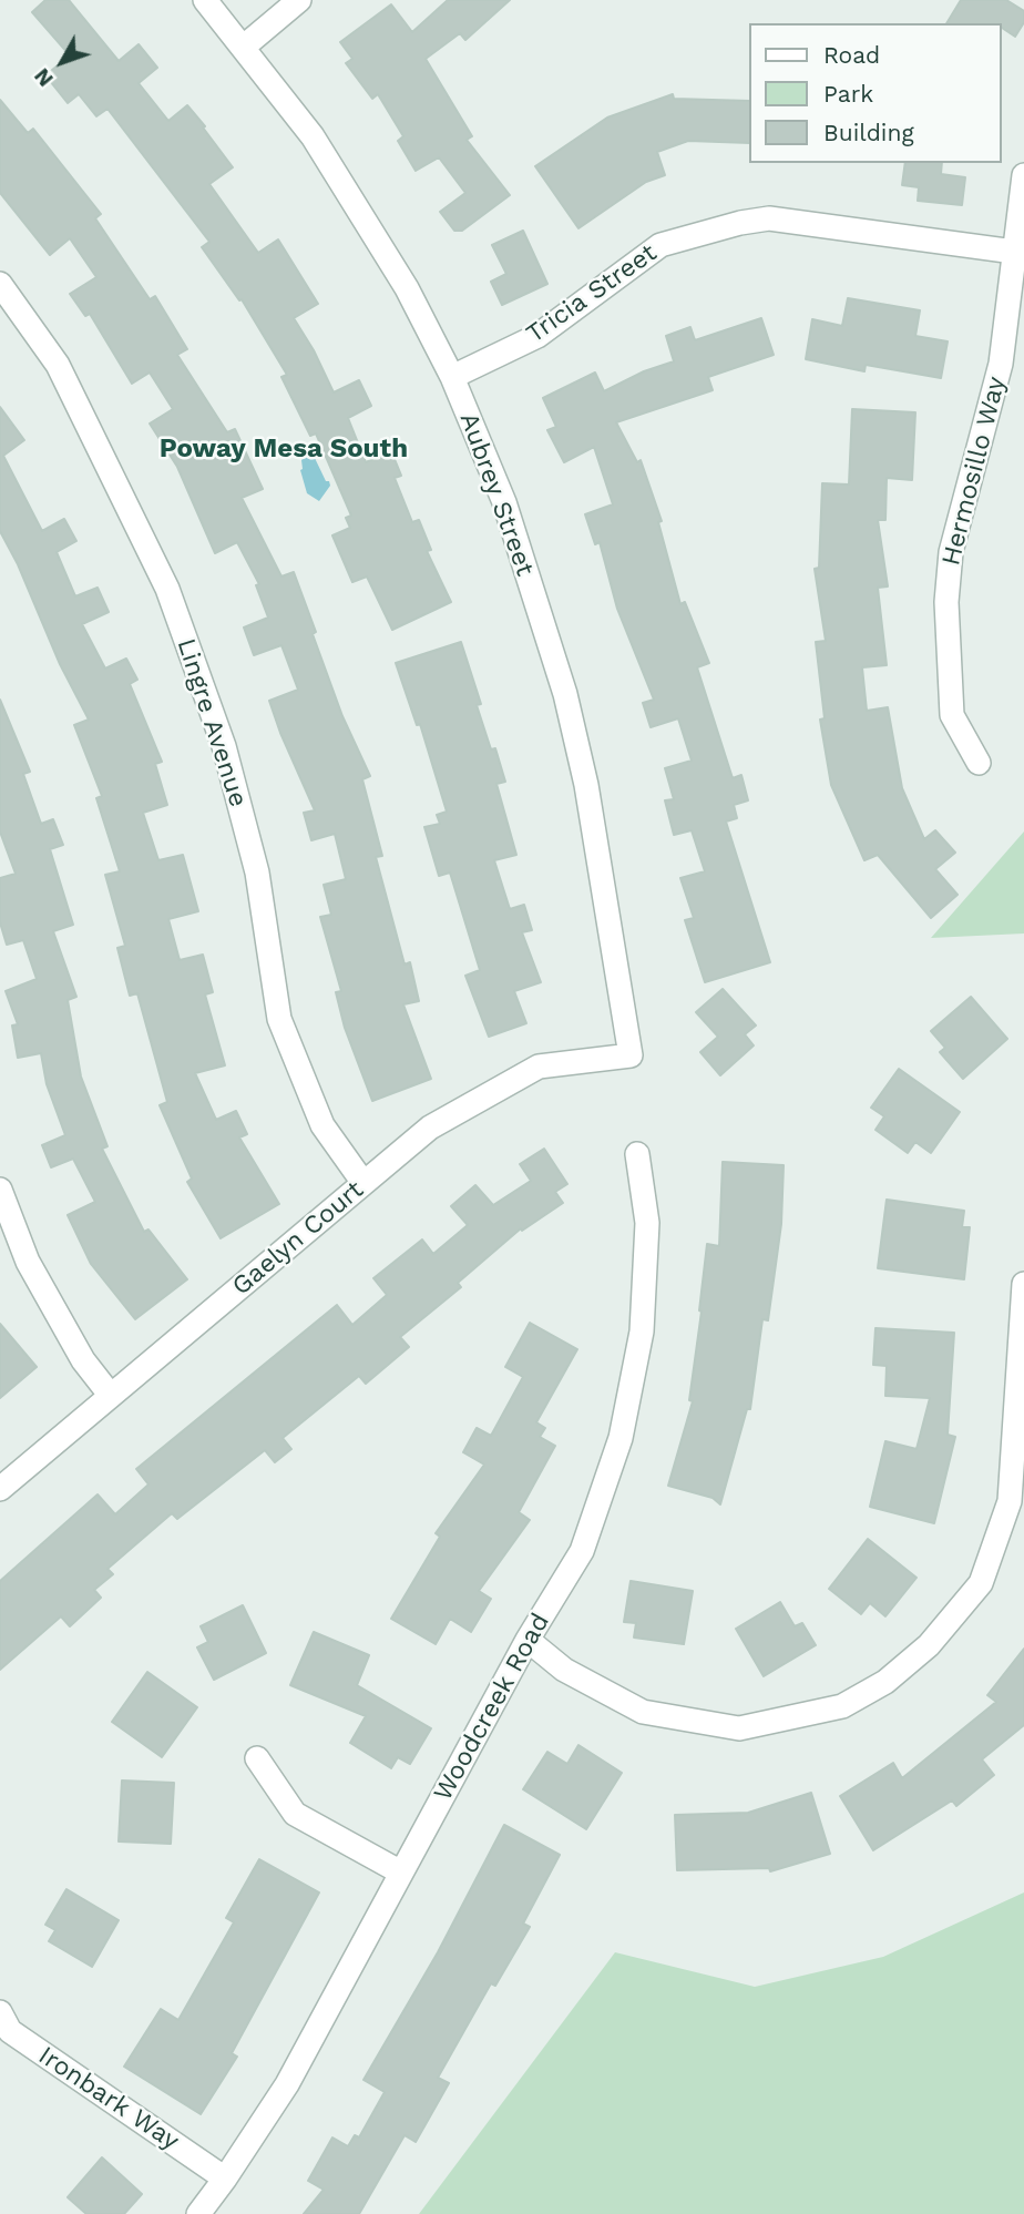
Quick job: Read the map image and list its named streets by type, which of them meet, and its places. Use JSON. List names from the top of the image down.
{
  "streets": {
    "street": [
      "Tricia Street",
      "Hermosillo Way",
      "Aubrey Street",
      "Lingre Avenue",
      "Gaelyn Court",
      "Woodcreek Road",
      "Ironbark Way"
    ]
  },
  "crossings": [
    ["Tricia Street", "Hermosillo Way"],
    ["Tricia Street", "Aubrey Street"],
    ["Aubrey Street", "Gaelyn Court"],
    ["Lingre Avenue", "Gaelyn Court"],
    ["Woodcreek Road", "Ironbark Way"]
  ],
  "districts": ["Poway Mesa South"],
  "legend": ["Road", "Park", "Building"],
  "north": "bottom left"
}
